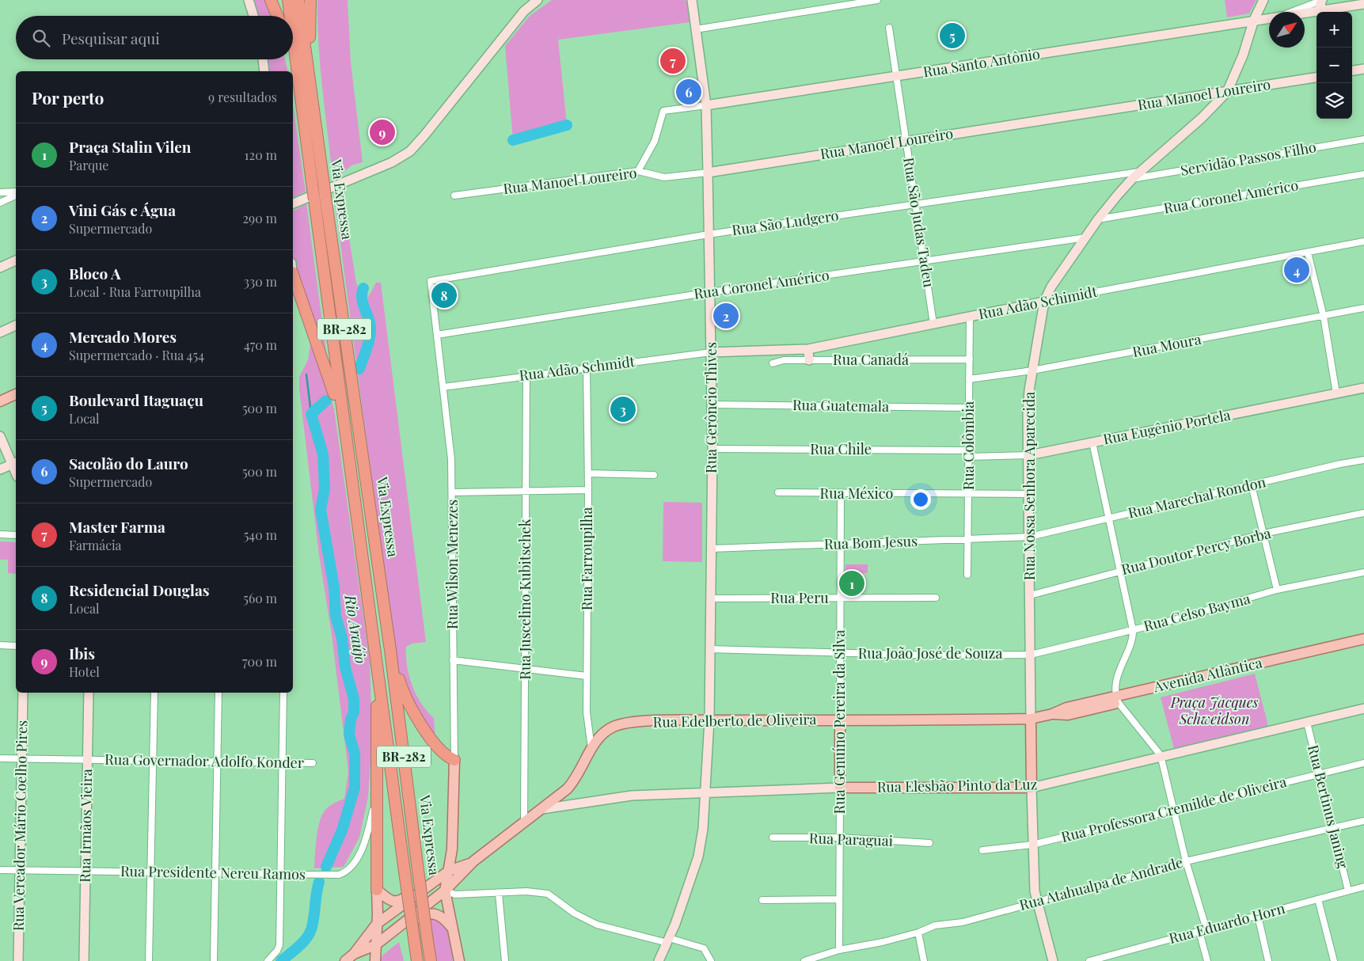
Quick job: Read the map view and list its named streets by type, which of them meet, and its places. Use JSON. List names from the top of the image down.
{
  "streets": {
    "highway": ["Via Expressa", "BR-282"],
    "main road": [
      "Rua Wilson Menezes",
      "Avenida Atlântica",
      "Rua Edelberto de Oliveira",
      "Rua Genuíno Pereira da Silva",
      "Rua Elesbão Pinto da Luz"
    ],
    "street": [
      "Rua Santo Antônio",
      "Rua Manoel Loureiro",
      "Servidão Passos Filho",
      "Rua Coronel Américo",
      "Rua São Judas Tadeu",
      "Rua São Ludgero",
      "Rua Adão Schimidt",
      "Rua Moura",
      "Rua Canadá",
      "Rua Adão Schmidt",
      "Rua Guatemala",
      "Rua Gerôncio Thives",
      "Rua Eugênio Portela",
      "Rua Colômbia",
      "Rua Chile",
      "Rua Nossa Senhora Aparecida",
      "Rua México",
      "Rua Marechal Rondon",
      "Rua Bom Jesus",
      "Rua Doutor Percy Borba",
      "Rua Farroupilha",
      "Rua Peru",
      "Rua Juscelino Kubitschek",
      "Rua Celso Bayma",
      "Rua João José de Souza",
      "Rua Governador Adolfo Konder",
      "Rua Bertinus Janing",
      "Rua Professora Cremilde de Oliveira",
      "Rua Vereador Mário Coelho Pires",
      "Rua Irmãos Vieira",
      "Rua Paraguai",
      "Rua Presidente Nereu Ramos",
      "Rua Atahualpa de Andrade",
      "Rua Eduardo Horn"
    ]
  },
  "crossings": [
    ["Rua Santo Antônio", "Rua Manoel Loureiro"],
    ["Rua Santo Antônio", "Rua São Judas Tadeu"],
    ["Rua Santo Antônio", "Rua Gerôncio Thives"],
    ["Rua Santo Antônio", "Rua Nossa Senhora Aparecida"],
    ["Rua Manoel Loureiro", "Rua São Judas Tadeu"],
    ["Rua Manoel Loureiro", "Rua Gerôncio Thives"],
    ["Rua Manoel Loureiro", "Rua Nossa Senhora Aparecida"],
    ["Servidão Passos Filho", "Rua Nossa Senhora Aparecida"],
    ["Rua Coronel Américo", "Rua São Judas Tadeu"],
    ["Rua Coronel Américo", "Rua Gerôncio Thives"],
    ["Rua Coronel Américo", "Rua Nossa Senhora Aparecida"],
    ["Rua Coronel Américo", "Rua Wilson Menezes"],
    ["Rua São Judas Tadeu", "Rua São Ludgero"],
    ["Rua São Judas Tadeu", "Rua Adão Schimidt"],
    ["Rua São Ludgero", "Rua Gerôncio Thives"],
    ["Rua São Ludgero", "Rua Nossa Senhora Aparecida"],
    ["Rua São Ludgero", "Rua Wilson Menezes"],
    ["Rua Adão Schimidt", "Rua Adão Schmidt"],
    ["Rua Adão Schimidt", "Rua Gerôncio Thives"],
    ["Rua Adão Schimidt", "Rua Colômbia"],
    ["Rua Adão Schimidt", "Rua Nossa Senhora Aparecida"],
    ["Rua Moura", "Rua Colômbia"],
    ["Rua Moura", "Rua Nossa Senhora Aparecida"],
    ["Rua Canadá", "Rua Colômbia"],
    ["Rua Adão Schmidt", "Rua Gerôncio Thives"],
    ["Rua Adão Schmidt", "Rua Farroupilha"],
    ["Rua Adão Schmidt", "Rua Wilson Menezes"],
    ["Rua Adão Schmidt", "Rua Juscelino Kubitschek"],
    ["Rua Guatemala", "Rua Gerôncio Thives"],
    ["Rua Guatemala", "Rua Colômbia"],
    ["Rua Gerôncio Thives", "Rua Chile"],
    ["Rua Gerôncio Thives", "Rua Bom Jesus"],
    ["Rua Gerôncio Thives", "Rua Peru"],
    ["Rua Gerôncio Thives", "Rua João José de Souza"],
    ["Rua Gerôncio Thives", "Rua Edelberto de Oliveira"],
    ["Rua Gerôncio Thives", "Rua Elesbão Pinto da Luz"],
    ["Rua Eugênio Portela", "Rua Colômbia"],
    ["Rua Eugênio Portela", "Rua Chile"],
    ["Rua Eugênio Portela", "Rua Nossa Senhora Aparecida"],
    ["Rua Colômbia", "Rua Chile"],
    ["Rua Colômbia", "Rua México"],
    ["Rua Colômbia", "Rua Bom Jesus"],
    ["Rua Nossa Senhora Aparecida", "Rua México"],
    ["Rua Nossa Senhora Aparecida", "Rua Marechal Rondon"],
    ["Rua Nossa Senhora Aparecida", "Rua Bom Jesus"],
    ["Rua Nossa Senhora Aparecida", "Rua Doutor Percy Borba"],
    ["Rua Nossa Senhora Aparecida", "Rua Celso Bayma"],
    ["Rua Nossa Senhora Aparecida", "Rua João José de Souza"],
    ["Rua Nossa Senhora Aparecida", "Avenida Atlântica"],
    ["Rua Nossa Senhora Aparecida", "Rua Edelberto de Oliveira"],
    ["Rua México", "Rua Genuíno Pereira da Silva"],
    ["Rua Marechal Rondon", "Rua Bom Jesus"],
    ["Rua Bom Jesus", "Rua Genuíno Pereira da Silva"],
    ["Rua Farroupilha", "Rua Edelberto de Oliveira"],
    ["Rua Peru", "Rua Genuíno Pereira da Silva"],
    ["Rua Juscelino Kubitschek", "Rua Edelberto de Oliveira"],
    ["Rua Celso Bayma", "Rua João José de Souza"],
    ["Rua João José de Souza", "Rua Genuíno Pereira da Silva"],
    ["Avenida Atlântica", "Rua Edelberto de Oliveira"],
    ["Rua Edelberto de Oliveira", "Rua Genuíno Pereira da Silva"],
    ["Rua Edelberto de Oliveira", "Rua Elesbão Pinto da Luz"],
    ["Rua Genuíno Pereira da Silva", "Rua Elesbão Pinto da Luz"],
    ["Rua Genuíno Pereira da Silva", "Rua Paraguai"],
    ["Rua Genuíno Pereira da Silva", "Rua Atahualpa de Andrade"],
    ["Rua Governador Adolfo Konder", "Rua Vereador Mário Coelho Pires"],
    ["Rua Governador Adolfo Konder", "Rua Irmãos Vieira"],
    ["Rua Elesbão Pinto da Luz", "Rua Bertinus Janing"],
    ["Rua Bertinus Janing", "Rua Professora Cremilde de Oliveira"],
    ["Rua Bertinus Janing", "Rua Atahualpa de Andrade"],
    ["Rua Bertinus Janing", "Rua Eduardo Horn"],
    ["Rua Vereador Mário Coelho Pires", "Rua Presidente Nereu Ramos"],
    ["Rua Irmãos Vieira", "Rua Presidente Nereu Ramos"]
  ],
  "water": ["Rio Araújo"],
  "parks": ["Praça Jacques Schweidson"],
  "north": "top right",
  "page": {
    "map_buttons": ["+", "−"],
    "search": "Pesquisar aqui",
    "pins": [
      "5",
      "7",
      "6",
      "9",
      "4",
      "8",
      "2",
      "3",
      "1"
    ],
    "heading": ["Por perto", "9 resultados"],
    "list": [
      {
        "mark": "1",
        "name": "Praça Stalin Vilen",
        "note": "Parque",
        "value": "120 m"
      },
      {
        "mark": "2",
        "name": "Vini Gás e Água",
        "note": "Supermercado",
        "value": "290 m"
      },
      {
        "mark": "3",
        "name": "Bloco A",
        "note": "Local · Rua Farroupilha",
        "value": "330 m"
      },
      {
        "mark": "4",
        "name": "Mercado Mores",
        "note": "Supermercado · Rua 454",
        "value": "470 m"
      },
      {
        "mark": "5",
        "name": "Boulevard Itaguaçu",
        "note": "Local",
        "value": "500 m"
      },
      {
        "mark": "6",
        "name": "Sacolão do Lauro",
        "note": "Supermercado",
        "value": "500 m"
      },
      {
        "mark": "7",
        "name": "Master Farma",
        "note": "Farmácia",
        "value": "540 m"
      },
      {
        "mark": "8",
        "name": "Residencial Douglas",
        "note": "Local",
        "value": "560 m"
      },
      {
        "mark": "9",
        "name": "Ibis",
        "note": "Hotel",
        "value": "700 m"
      }
    ]
  }
}
